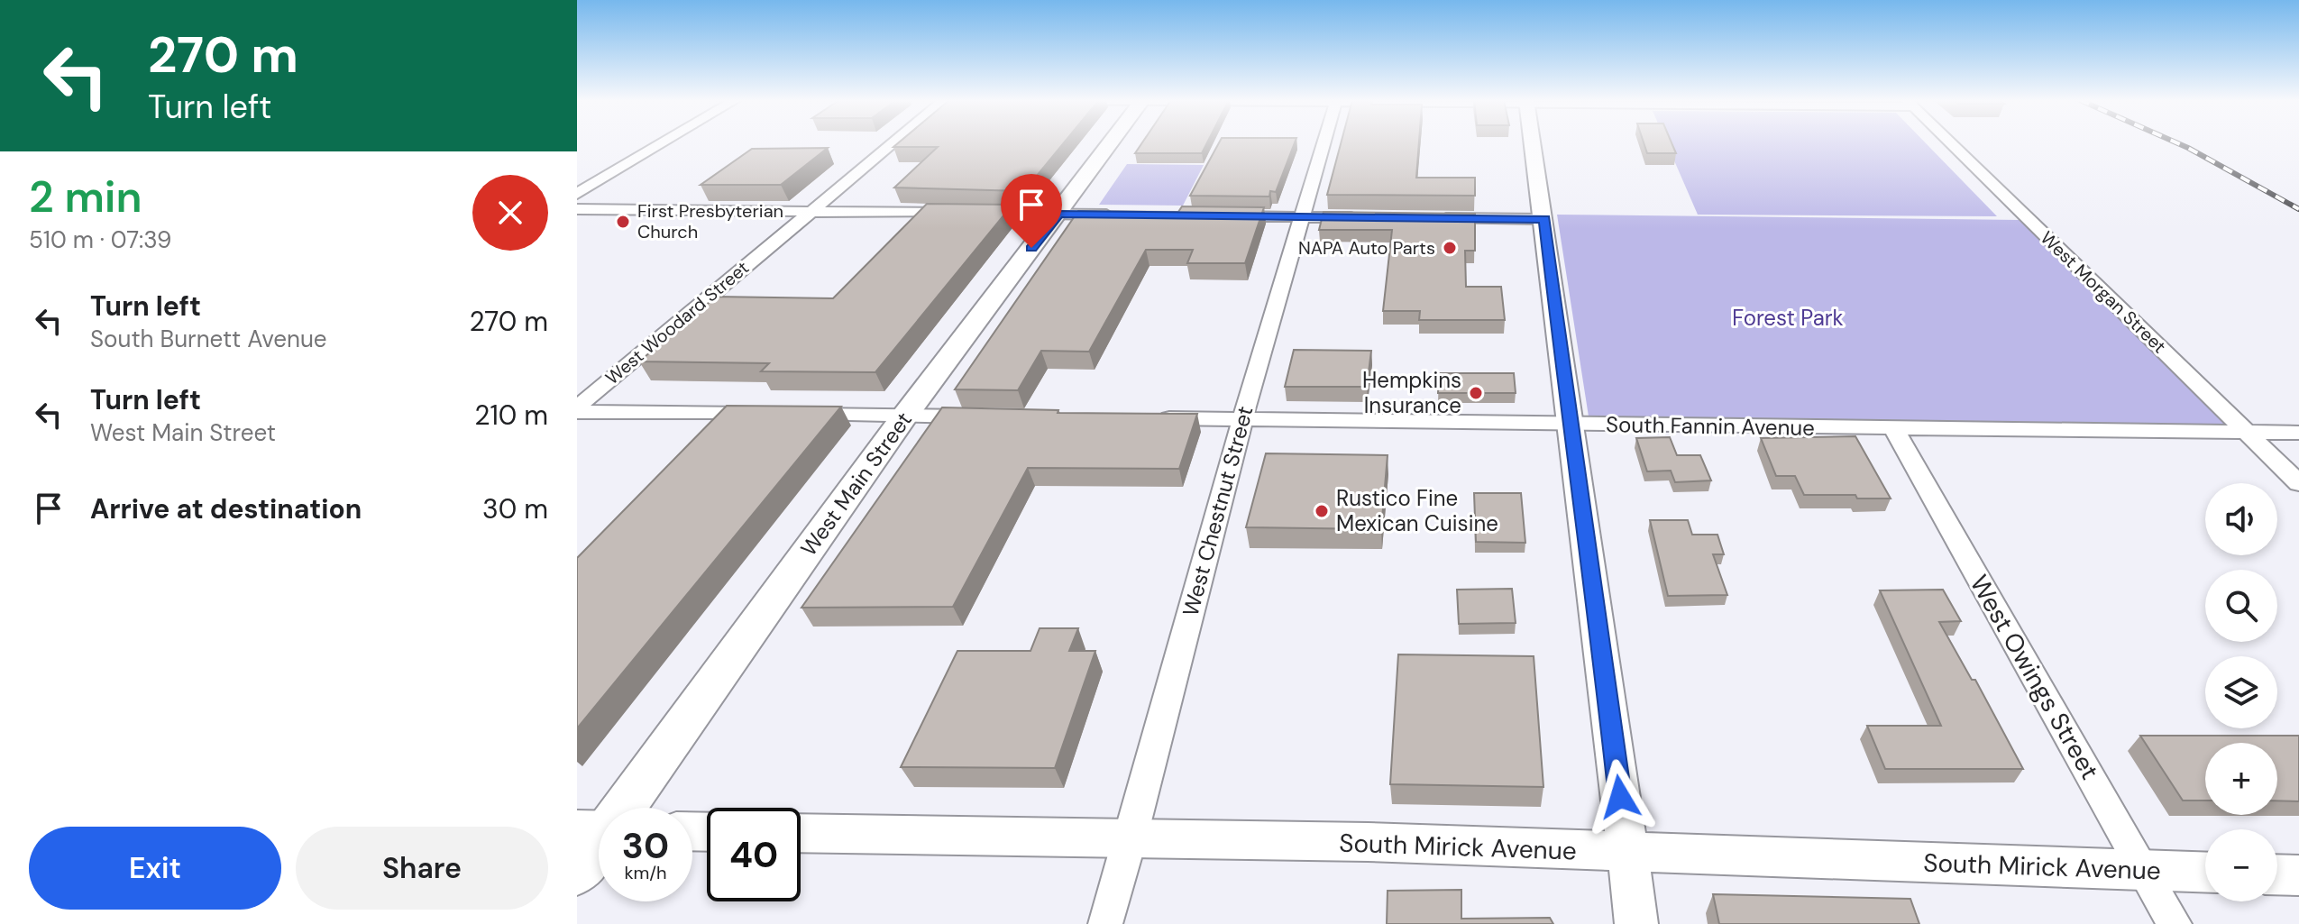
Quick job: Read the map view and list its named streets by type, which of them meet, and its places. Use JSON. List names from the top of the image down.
{
  "streets": {
    "main road": ["West Main Street"],
    "street": [
      "West Morgan Street",
      "West Woodard Street",
      "South Fannin Avenue",
      "West Chestnut Street",
      "West Owings Street",
      "South Mirick Avenue"
    ]
  },
  "crossings": [
    ["West Morgan Street", "South Fannin Avenue"],
    ["South Fannin Avenue", "West Chestnut Street"],
    ["South Fannin Avenue", "West Owings Street"],
    ["West Chestnut Street", "South Mirick Avenue"],
    ["West Owings Street", "South Mirick Avenue"]
  ],
  "parks": ["Forest Park"],
  "places": [
    "First Presbyterian Church",
    "NAPA Auto Parts",
    "Hempkins Insurance",
    "Rustico Fine Mexican Cuisine"
  ],
  "page": {
    "turn": ["270 m", "Turn left"],
    "heading": ["2 min", "510 m · 07:39"],
    "list": [
      {
        "name": "Turn left",
        "note": "South Burnett Avenue",
        "value": "270 m"
      },
      {
        "name": "Turn left",
        "note": "West Main Street",
        "value": "210 m"
      },
      {
        "name": "Arrive at destination",
        "value": "30 m"
      }
    ],
    "map_buttons": ["+", "−"],
    "speed": "30 km/h",
    "limit": "40",
    "buttons": ["Exit", "Share"]
  }
}
